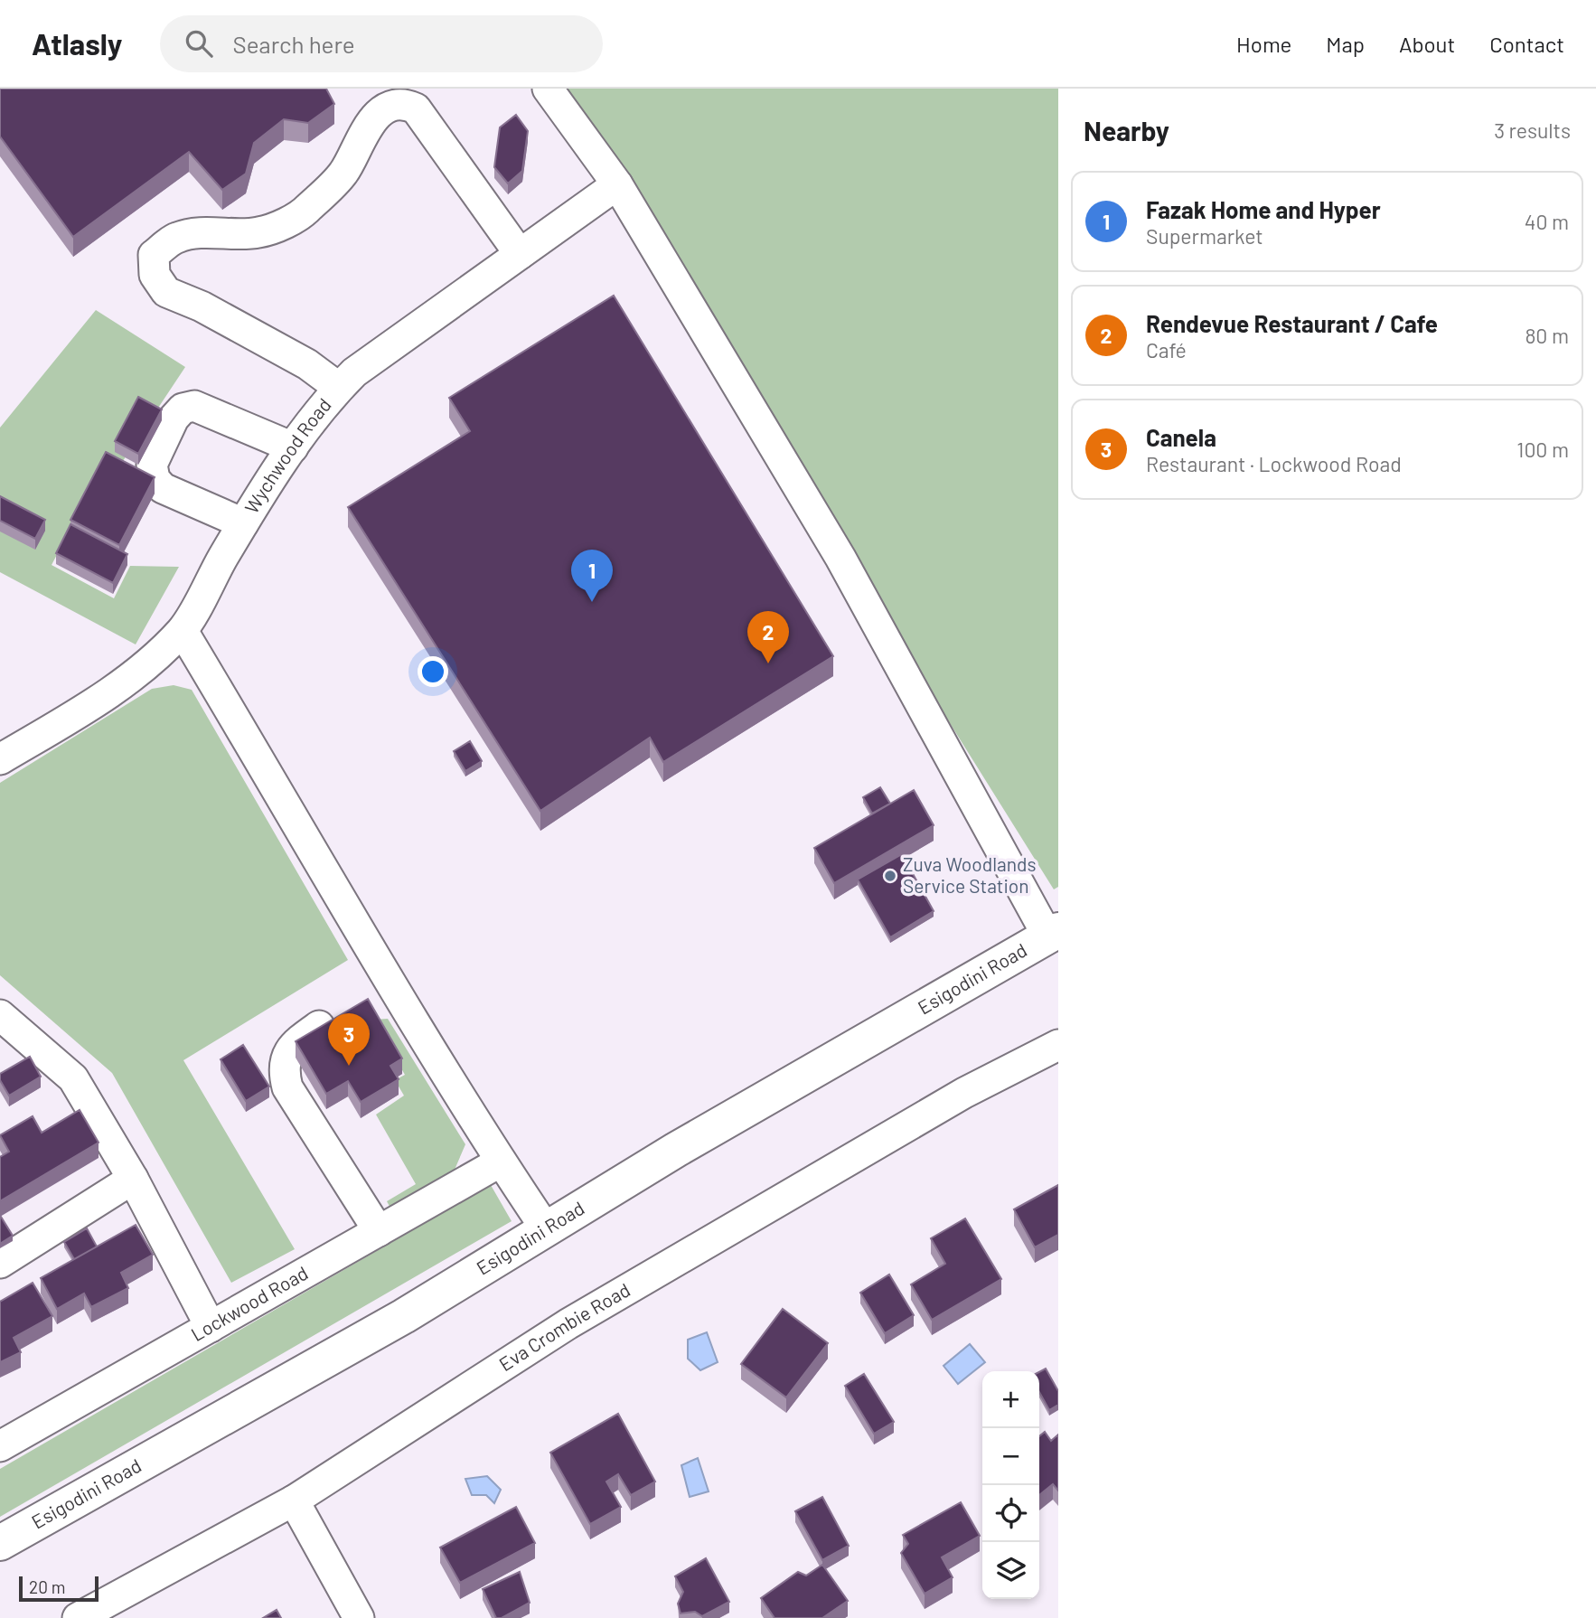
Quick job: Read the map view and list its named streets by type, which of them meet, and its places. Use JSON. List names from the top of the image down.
{
  "streets": {
    "main road": ["Esigodini Road"],
    "street": ["Wychwood Road", "Lockwood Road", "Eva Crombie Road"]
  },
  "places": ["Zuva Woodlands Service Station"],
  "scale_bar": "20 m",
  "page": {
    "header": "Atlasly",
    "search": "Search here",
    "nav": [
      "Home",
      "Map",
      "About",
      "Contact"
    ],
    "heading": ["Nearby", "3 results"],
    "list": [
      {
        "mark": "1",
        "name": "Fazak Home and Hyper",
        "note": "Supermarket",
        "value": "40 m"
      },
      {
        "mark": "2",
        "name": "Rendevue Restaurant / Cafe",
        "note": "Café",
        "value": "80 m"
      },
      {
        "mark": "3",
        "name": "Canela",
        "note": "Restaurant · Lockwood Road",
        "value": "100 m"
      }
    ],
    "pins": ["1", "2", "3"],
    "map_buttons": ["+", "−"],
    "scale": "20 m"
  }
}
